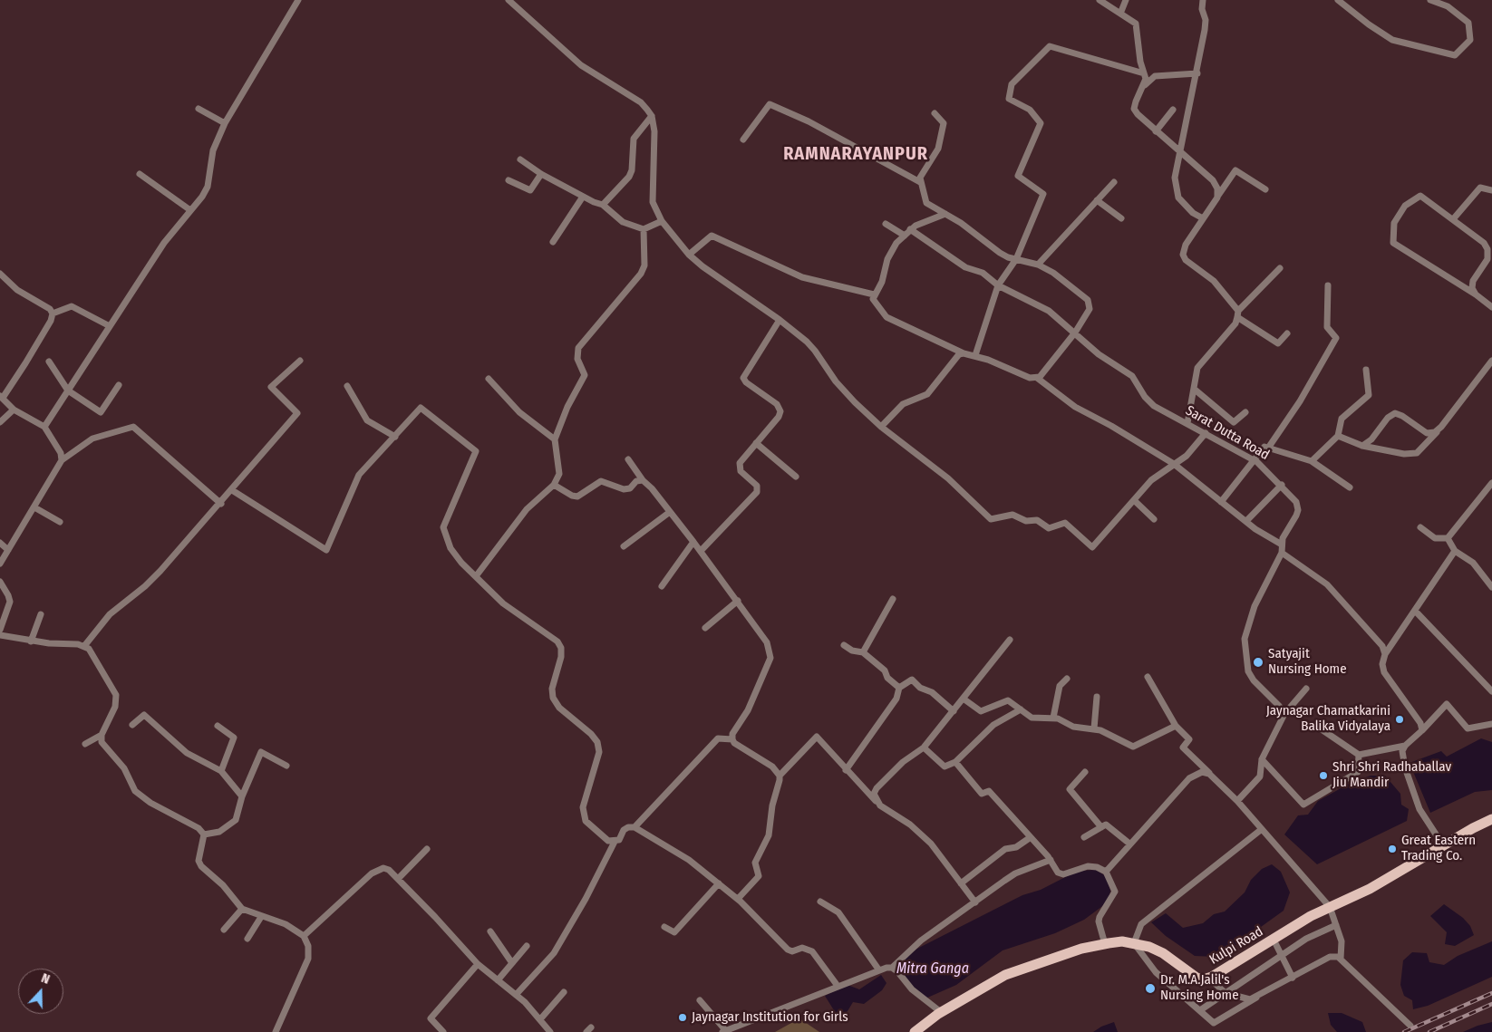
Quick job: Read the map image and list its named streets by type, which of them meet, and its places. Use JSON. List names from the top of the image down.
{
  "streets": {
    "main road": ["Kulpi Road"],
    "street": ["Sarat Dutta Road"]
  },
  "districts": ["RAMNARAYANPUR"],
  "water": ["Mitra Ganga"],
  "places": [
    "Satyajit Nursing Home",
    "Jaynagar Chamatkarini Balika Vidyalaya",
    "Shri Shri Radhaballav Jiu Mandir",
    "Great Eastern Trading Co.",
    "Dr. M.A.Jalil's Nursing Home",
    "Jaynagar Institution for Girls"
  ],
  "north": "top"
}
